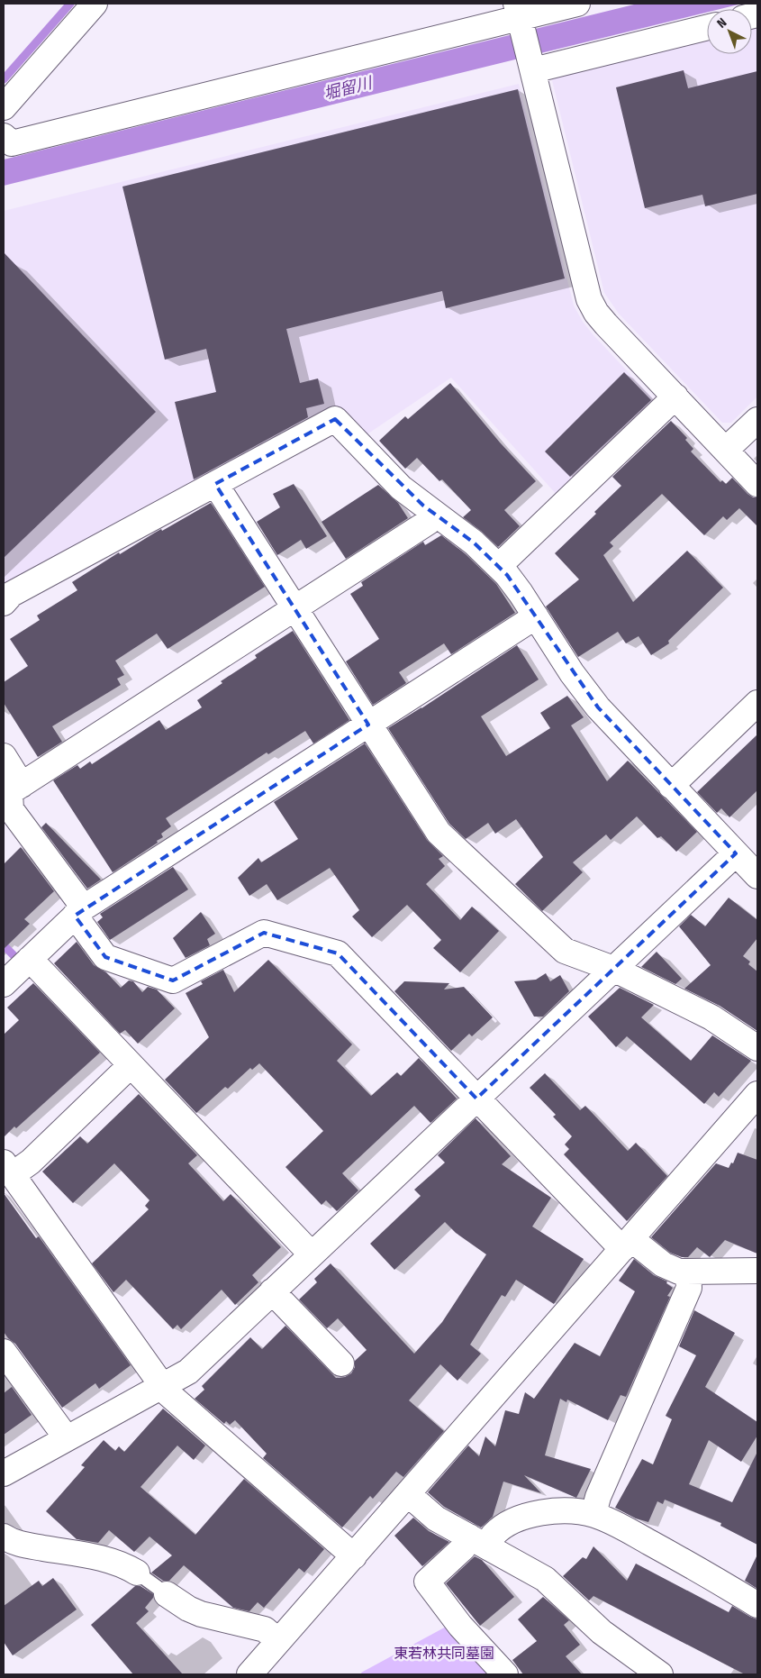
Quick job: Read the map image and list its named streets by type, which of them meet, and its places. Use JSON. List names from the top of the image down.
{
  "water": ["堀留川"],
  "parks": ["東若林共同墓園"],
  "north": "top left"
}
